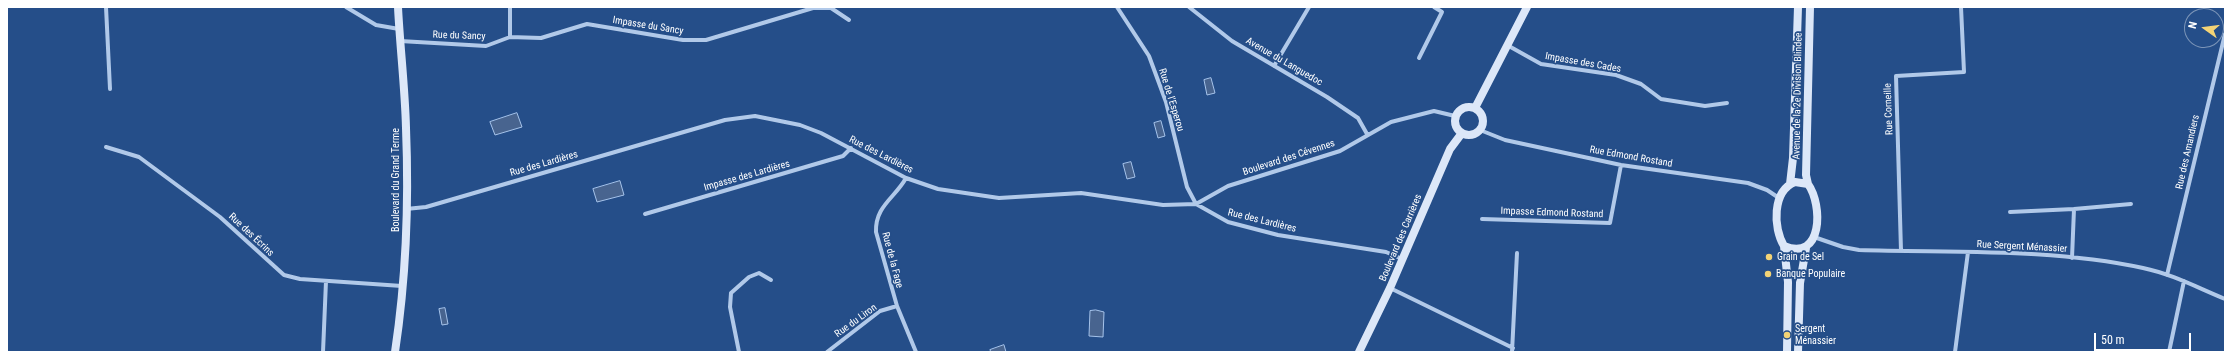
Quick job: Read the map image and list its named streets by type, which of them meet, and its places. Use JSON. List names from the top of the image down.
{
  "streets": {
    "street": [
      "Impasse du Sancy",
      "Rue du Sancy",
      "Avenue du Languedoc",
      "Impasse des Cades",
      "Avenue de la 2e Division Blindee",
      "Rue de l'Esperou",
      "Rue Corneille",
      "Rue des Amandiers",
      "Rue des Lardières",
      "Rue Edmond Rostand",
      "Boulevard des Cévennes",
      "Impasse des Lardières",
      "Boulevard du Grand Terme",
      "Impasse Edmond Rostand",
      "Rue des Écrins",
      "Boulevard des Carrières",
      "Rue Sergent Ménassier",
      "Rue de la Fage",
      "Rue du Liron"
    ]
  },
  "crossings": [
    ["Impasse du Sancy", "Rue du Sancy"],
    ["Rue du Sancy", "Boulevard du Grand Terme"],
    ["Avenue du Languedoc", "Boulevard des Cévennes"],
    ["Avenue de la 2e Division Blindee", "Rue Edmond Rostand"],
    ["Avenue de la 2e Division Blindee", "Rue Sergent Ménassier"],
    ["Rue de l'Esperou", "Rue des Lardières"],
    ["Rue de l'Esperou", "Boulevard des Cévennes"],
    ["Rue Corneille", "Rue Sergent Ménassier"],
    ["Rue des Amandiers", "Rue Sergent Ménassier"],
    ["Rue des Lardières", "Boulevard des Cévennes"],
    ["Rue des Lardières", "Impasse des Lardières"],
    ["Rue des Lardières", "Boulevard du Grand Terme"],
    ["Rue des Lardières", "Boulevard des Carrières"],
    ["Rue des Lardières", "Rue de la Fage"],
    ["Rue Edmond Rostand", "Boulevard des Cévennes"],
    ["Rue Edmond Rostand", "Impasse Edmond Rostand"],
    ["Rue Edmond Rostand", "Boulevard des Carrières"],
    ["Rue Edmond Rostand", "Rue Sergent Ménassier"],
    ["Boulevard des Cévennes", "Boulevard des Carrières"],
    ["Boulevard du Grand Terme", "Rue des Écrins"],
    ["Rue de la Fage", "Rue du Liron"]
  ],
  "places": ["Grain de Sel", "Banque Populaire", "Sergent Ménassier"],
  "scale_bar": "50 m",
  "north": "left"
}
